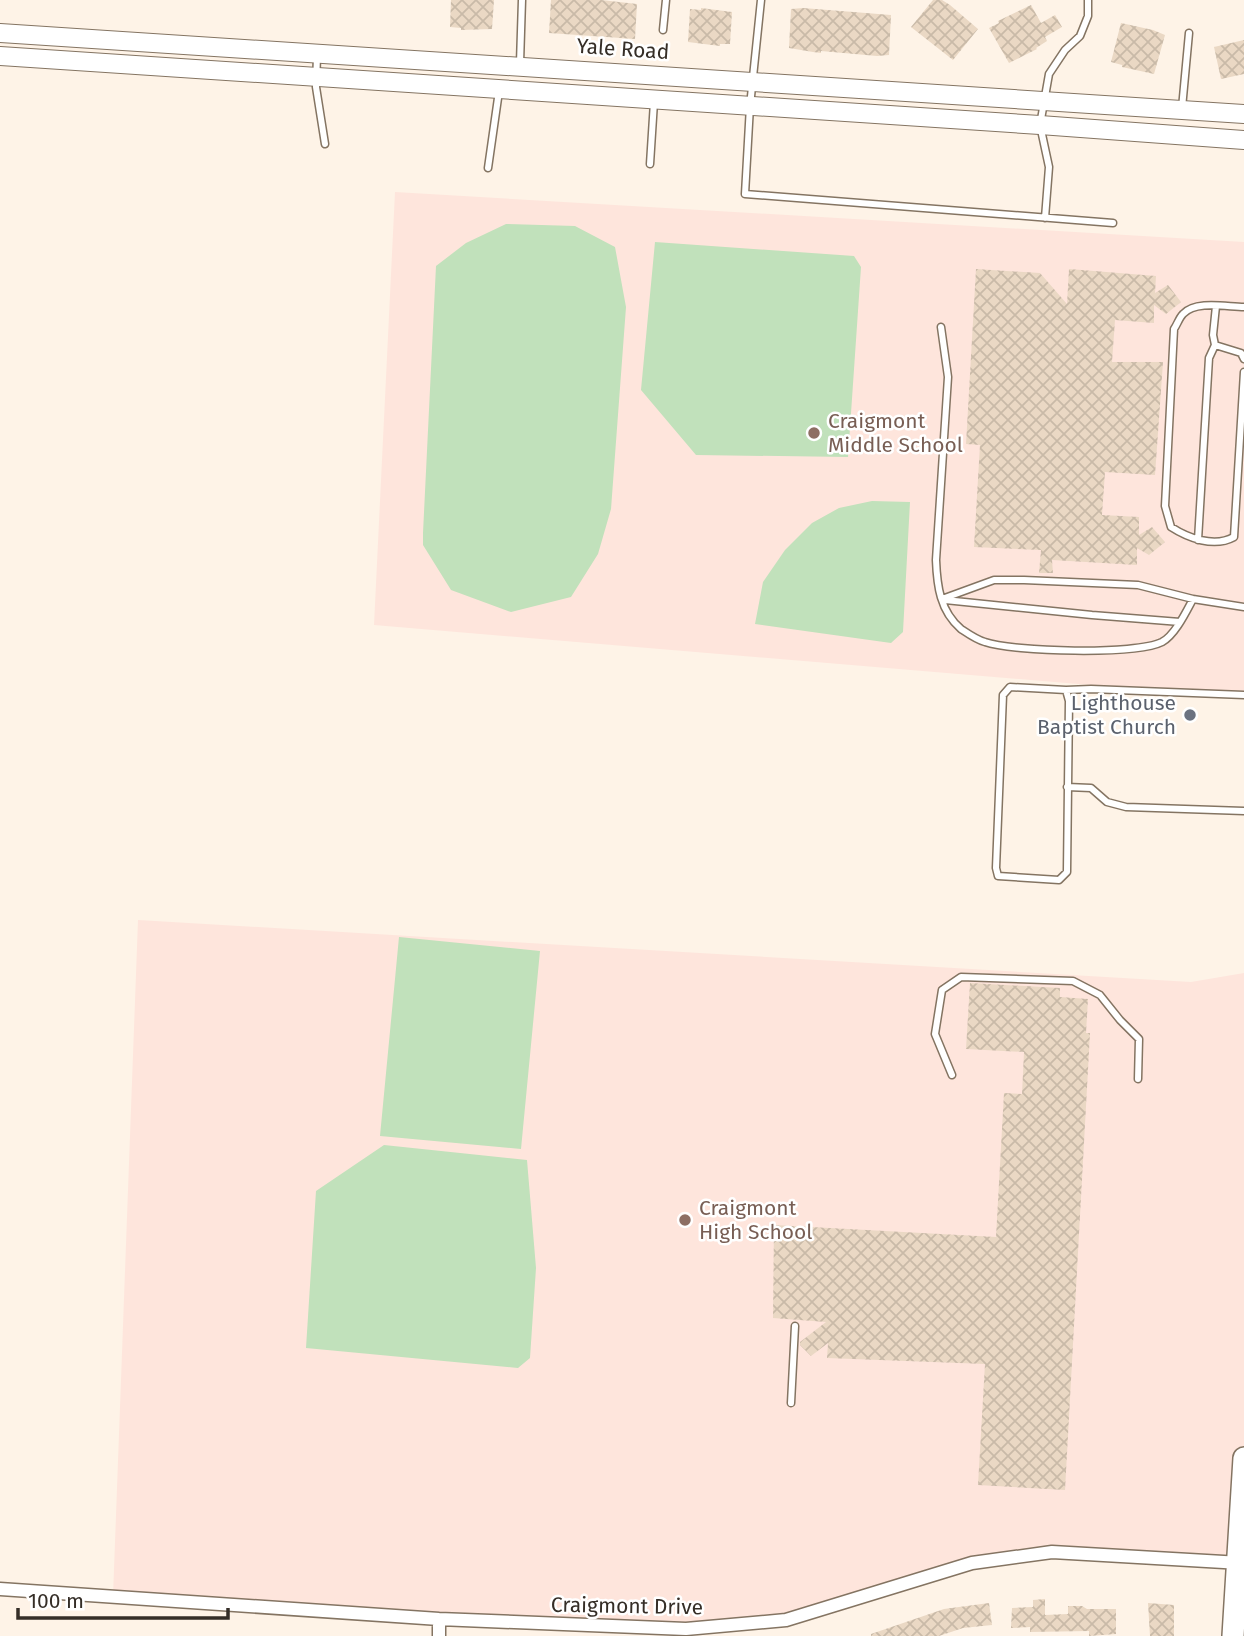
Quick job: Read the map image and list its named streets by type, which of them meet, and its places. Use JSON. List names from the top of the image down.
{
  "streets": {
    "main road": ["Yale Road"],
    "street": ["Craigmont Drive"]
  },
  "places": ["Craigmont Middle School", "Lighthouse Baptist Church", "Craigmont High School"],
  "scale_bar": "100 m"
}
